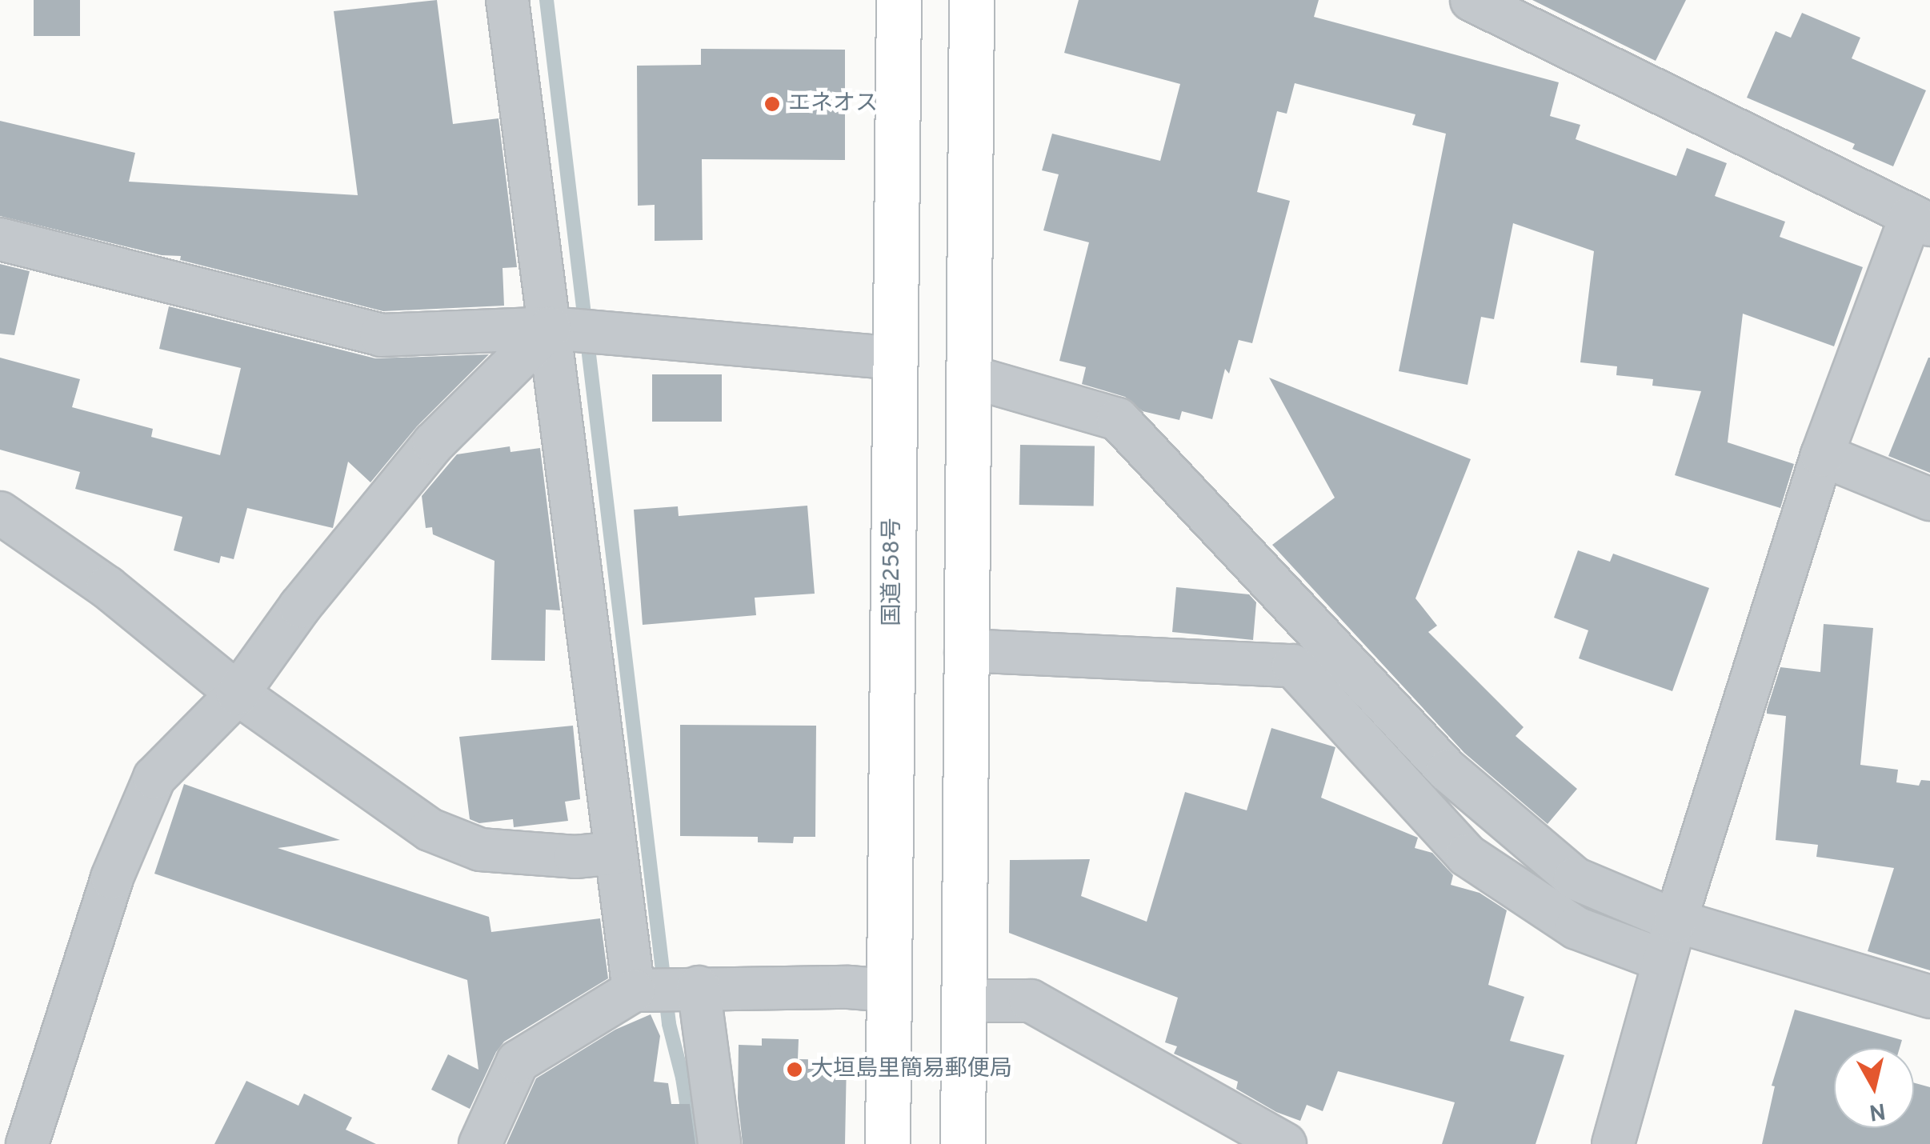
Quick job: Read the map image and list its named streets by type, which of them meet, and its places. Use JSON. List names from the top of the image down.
{
  "streets": {
    "highway": ["国道258号"]
  },
  "places": ["エネオス", "大垣島里簡易郵便局"],
  "north": "bottom"
}
